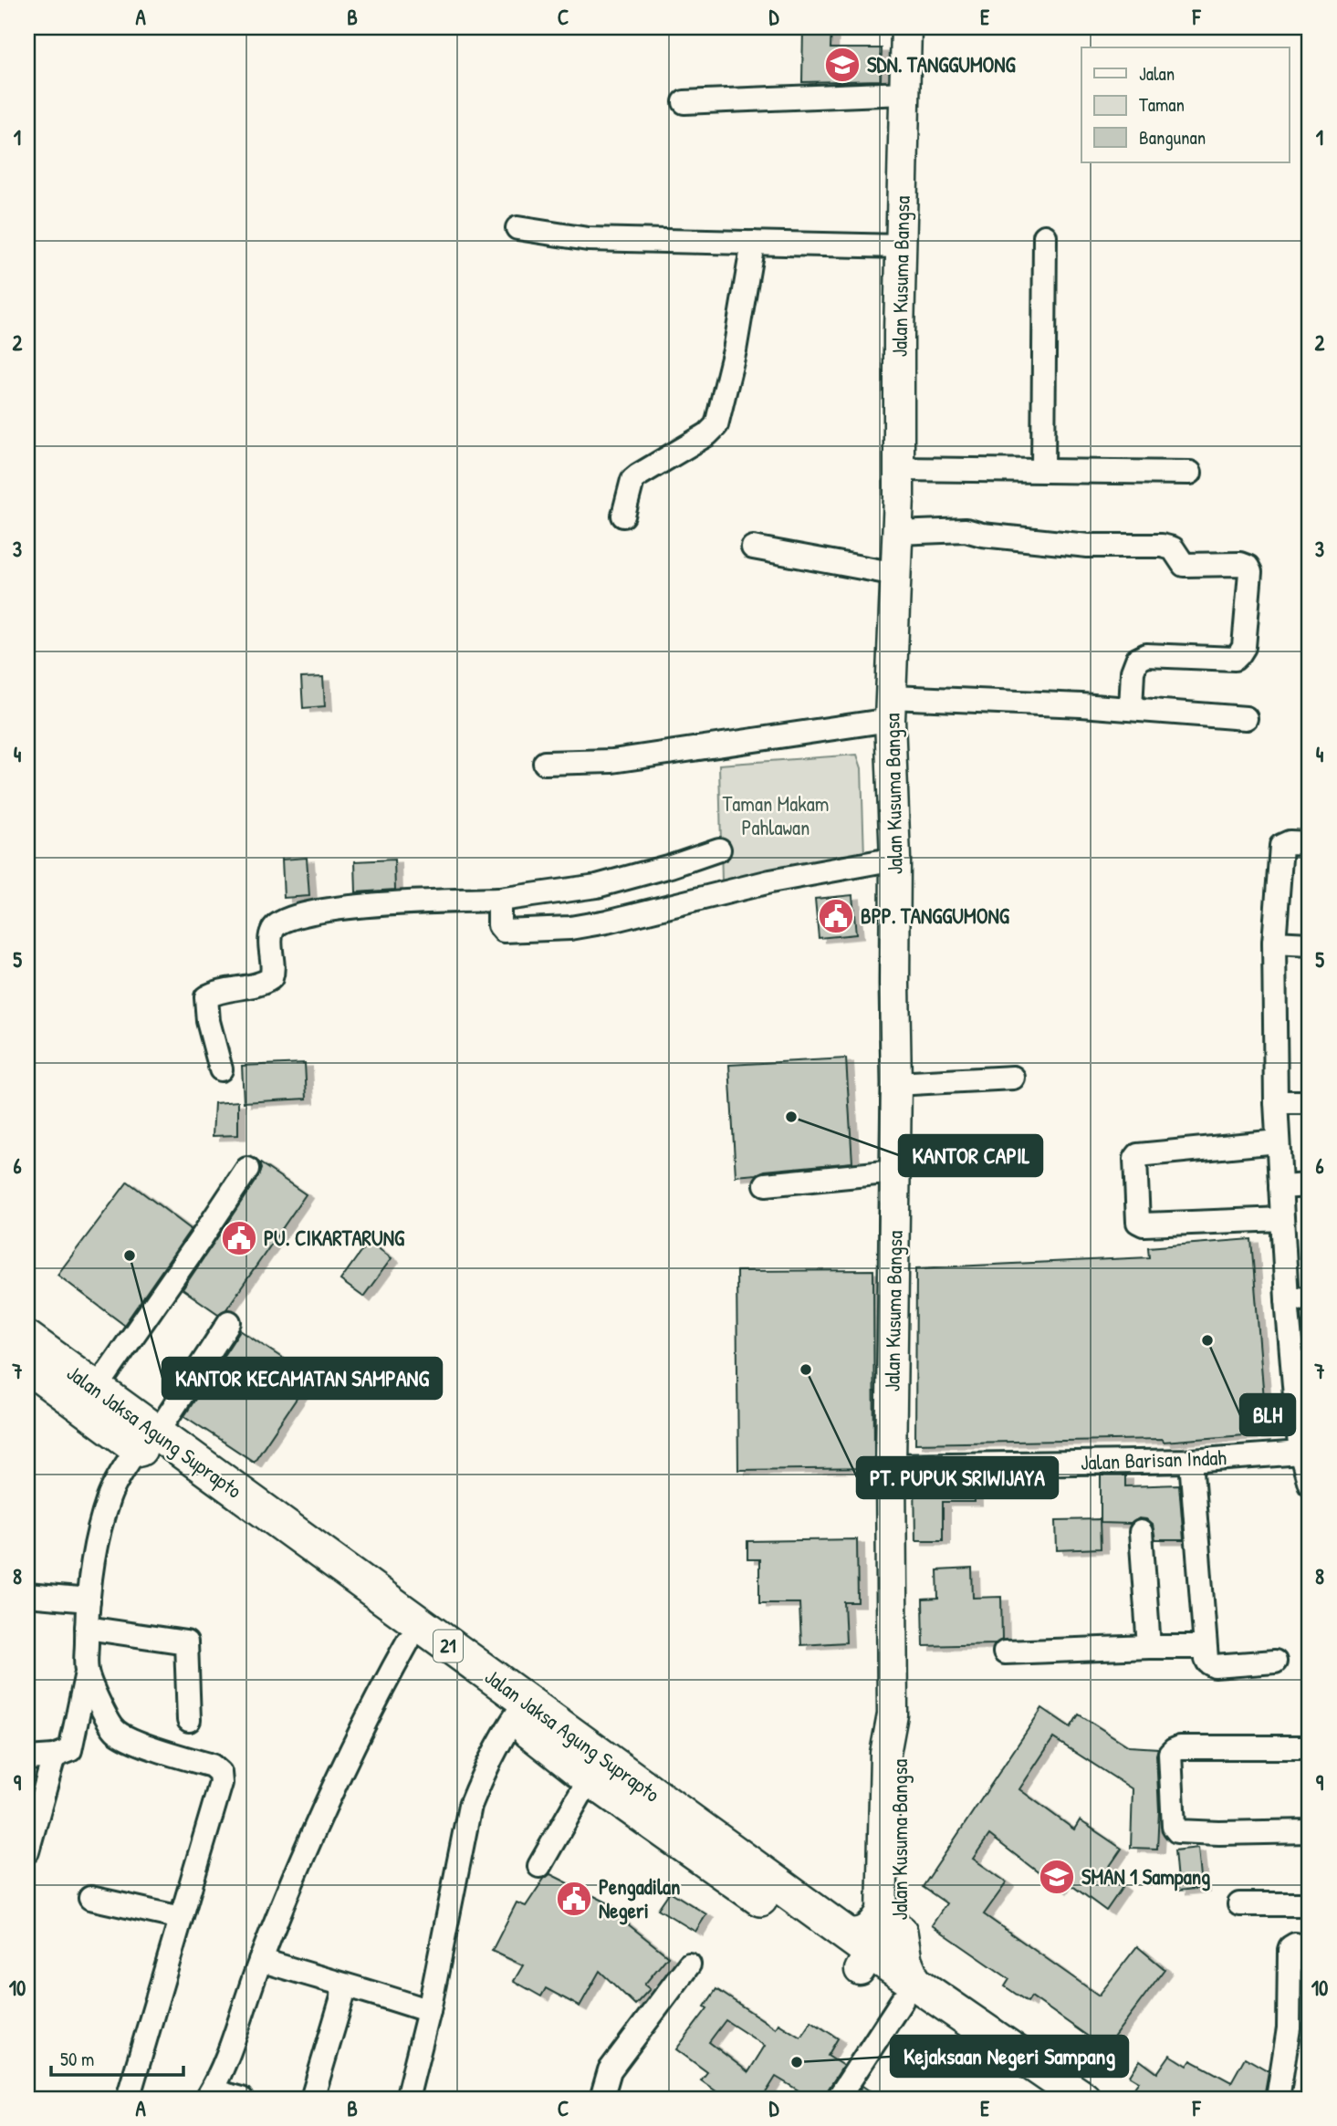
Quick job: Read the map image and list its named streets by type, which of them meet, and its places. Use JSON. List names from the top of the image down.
{
  "streets": {
    "highway": ["Jalan Jaksa Agung Suprapto", "21"],
    "main road": ["Jalan Kusuma Bangsa"],
    "street": ["Jalan Barisan Indah"]
  },
  "crossings": [
    ["Jalan Kusuma Bangsa", "Jalan Jaksa Agung Suprapto"],
    ["Jalan Kusuma Bangsa", "Jalan Barisan Indah"],
    ["Jalan Kusuma Bangsa", "21"],
    ["Jalan Jaksa Agung Suprapto", "21"]
  ],
  "parks": ["Taman Makam Pahlawan"],
  "places": {
    "school or university": ["SDN. TANGGUMONG", "SMAN 1 Sampang"],
    "public building": ["BPP. TANGGUMONG", "PU. CIKARTARUNG", "Pengadilan Negeri"],
    "other": [
      "KANTOR CAPIL",
      "KANTOR KECAMATAN SAMPANG",
      "BLH",
      "PT. PUPUK SRIWIJAYA",
      "Kejaksaan Negeri Sampang"
    ]
  },
  "legend": ["Jalan", "Taman", "Bangunan"],
  "scale_bar": "50 m",
  "grid": {
    "columns": [
      "A",
      "B",
      "C",
      "D",
      "E",
      "F"
    ],
    "rows": [
      "1",
      "2",
      "3",
      "4",
      "5",
      "6",
      "7",
      "8",
      "9",
      "10"
    ]
  }
}
